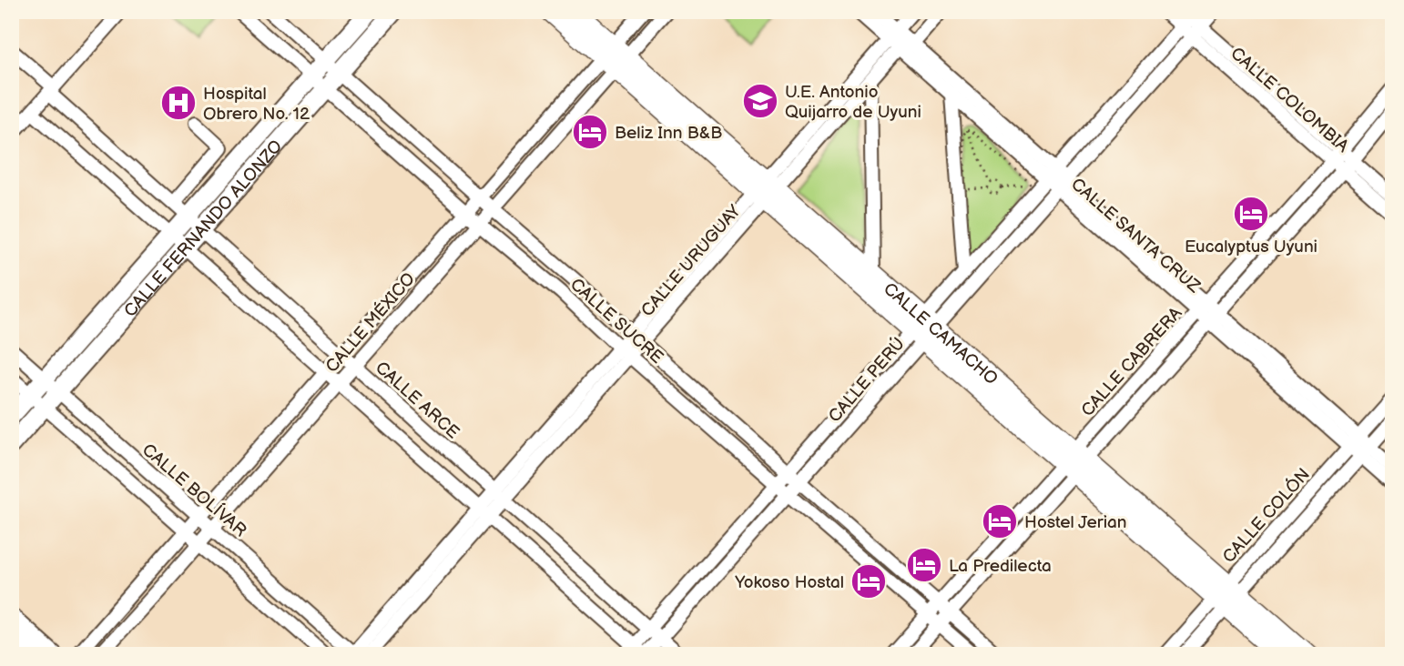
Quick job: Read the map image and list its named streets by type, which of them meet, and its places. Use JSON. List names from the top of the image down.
{
  "streets": {
    "highway": ["CALLE CAMACHO"],
    "main road": ["CALLE FERNANDO ALONZO"],
    "street": [
      "CALLE COLOMBIA",
      "CALLE SANTA CRUZ",
      "CALLE URUGUAY",
      "CALLE SUCRE",
      "CALLE MÉXICO",
      "CALLE CABRERA",
      "CALLE PERÚ",
      "CALLE ARCE",
      "CALLE BOLÍVAR",
      "CALLE COLÓN"
    ]
  },
  "crossings": [
    ["CALLE COLOMBIA", "CALLE CABRERA"],
    ["CALLE COLOMBIA", "CALLE PERÚ"],
    ["CALLE FERNANDO ALONZO", "CALLE SUCRE"],
    ["CALLE FERNANDO ALONZO", "CALLE ARCE"],
    ["CALLE FERNANDO ALONZO", "CALLE BOLÍVAR"],
    ["CALLE SANTA CRUZ", "CALLE URUGUAY"],
    ["CALLE SANTA CRUZ", "CALLE CABRERA"],
    ["CALLE SANTA CRUZ", "CALLE PERÚ"],
    ["CALLE SANTA CRUZ", "CALLE COLÓN"],
    ["CALLE URUGUAY", "CALLE SUCRE"],
    ["CALLE URUGUAY", "CALLE CAMACHO"],
    ["CALLE URUGUAY", "CALLE ARCE"],
    ["CALLE URUGUAY", "CALLE BOLÍVAR"],
    ["CALLE SUCRE", "CALLE MÉXICO"],
    ["CALLE SUCRE", "CALLE CABRERA"],
    ["CALLE SUCRE", "CALLE PERÚ"],
    ["CALLE MÉXICO", "CALLE CAMACHO"],
    ["CALLE MÉXICO", "CALLE ARCE"],
    ["CALLE MÉXICO", "CALLE BOLÍVAR"],
    ["CALLE CAMACHO", "CALLE CABRERA"],
    ["CALLE CAMACHO", "CALLE PERÚ"],
    ["CALLE CAMACHO", "CALLE COLÓN"],
    ["CALLE PERÚ", "CALLE ARCE"]
  ],
  "places": {
    "school or university": ["U.E. Antonio Quijarro de Uyuni"],
    "hospital": ["Hospital Obrero No. 12"],
    "hotel": [
      "Beliz Inn B&B",
      "Eucalyptus Uyuni",
      "Hostel Jerian",
      "La Predilecta",
      "Yokoso Hostal"
    ]
  }
}
